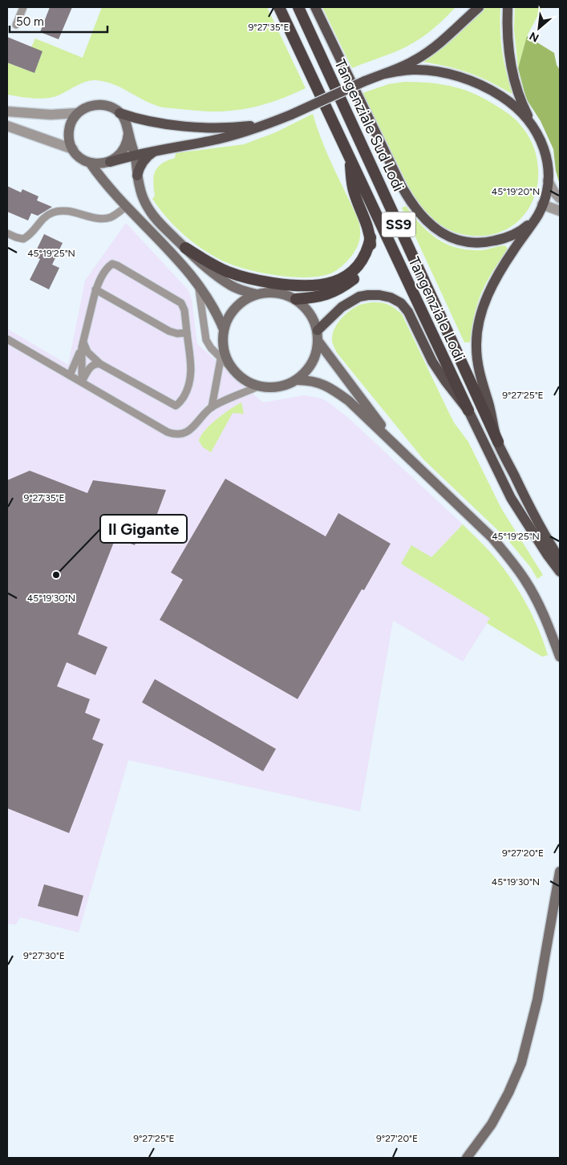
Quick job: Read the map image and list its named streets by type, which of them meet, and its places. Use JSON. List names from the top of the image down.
{
  "streets": {
    "highway": ["Tangenziale Sud Lodi", "SS9", "Tangenziale Lodi"]
  },
  "places": ["Il Gigante"],
  "scale_bar": "50 m",
  "north": "bottom left",
  "coordinates": [
    "9°27'35\"E",
    "45°19'20\"N",
    "45°19'25\"N",
    "9°27'25\"E",
    "45°19'30\"N",
    "9°27'20\"E",
    "9°27'30\"E"
  ]
}
